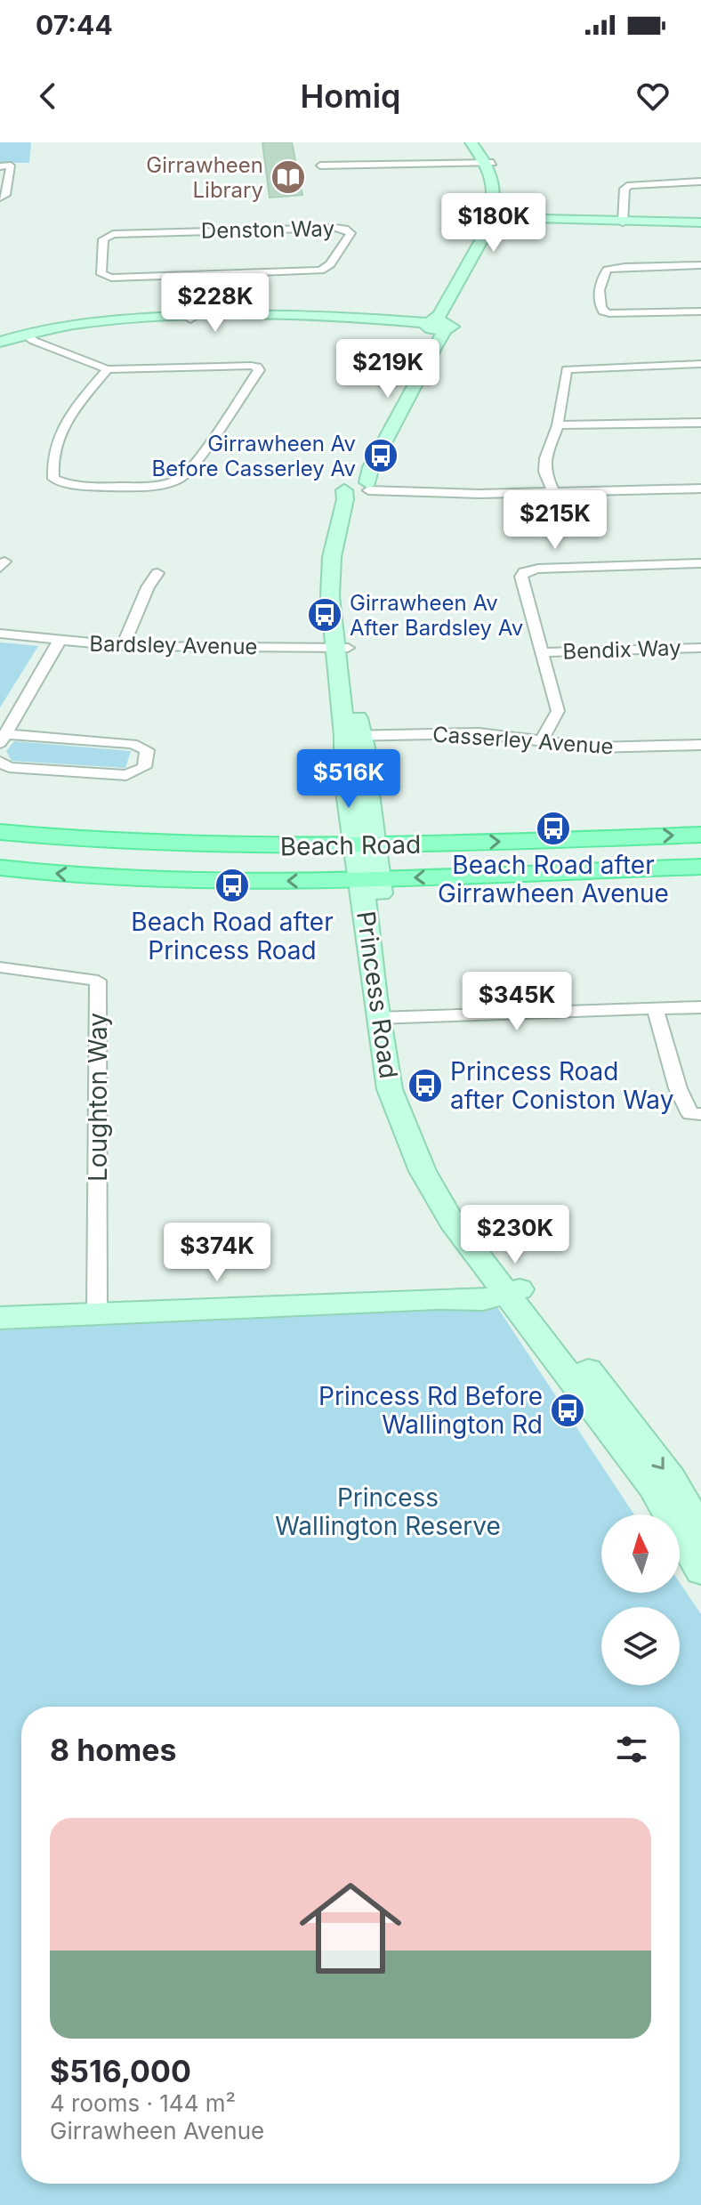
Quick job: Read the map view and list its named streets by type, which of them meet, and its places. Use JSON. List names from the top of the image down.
{
  "streets": {
    "main road": ["Beach Road", "Princess Road"],
    "street": [
      "Denston Way",
      "Bardsley Avenue",
      "Bendix Way",
      "Casserley Avenue",
      "Loughton Way"
    ]
  },
  "crossings": [
    ["Bardsley Avenue", "Princess Road"],
    ["Bendix Way", "Casserley Avenue"],
    ["Casserley Avenue", "Princess Road"],
    ["Beach Road", "Princess Road"]
  ],
  "parks": ["Princess Wallington Reserve"],
  "places": {
    "library": ["Girrawheen Library"],
    "bus stop": [
      "Girrawheen Av Before Casserley Av",
      "Girrawheen Av After Bardsley Av",
      "Beach Road after Girrawheen Avenue",
      "Beach Road after Princess Road",
      "Princess Road after Coniston Way",
      "Princess Rd Before Wallington Rd"
    ]
  },
  "north": "top",
  "page": {
    "status": "07:44",
    "header": "Homiq",
    "price": [
      "$180K",
      "$228K",
      "$219K",
      "$215K",
      "$516K",
      "$345K",
      "$230K",
      "$374K"
    ],
    "heading": "8 homes",
    "list": [
      {
        "name": "$516,000",
        "note": "4 rooms · 144 m² · Girrawheen Avenue"
      }
    ]
  }
}
